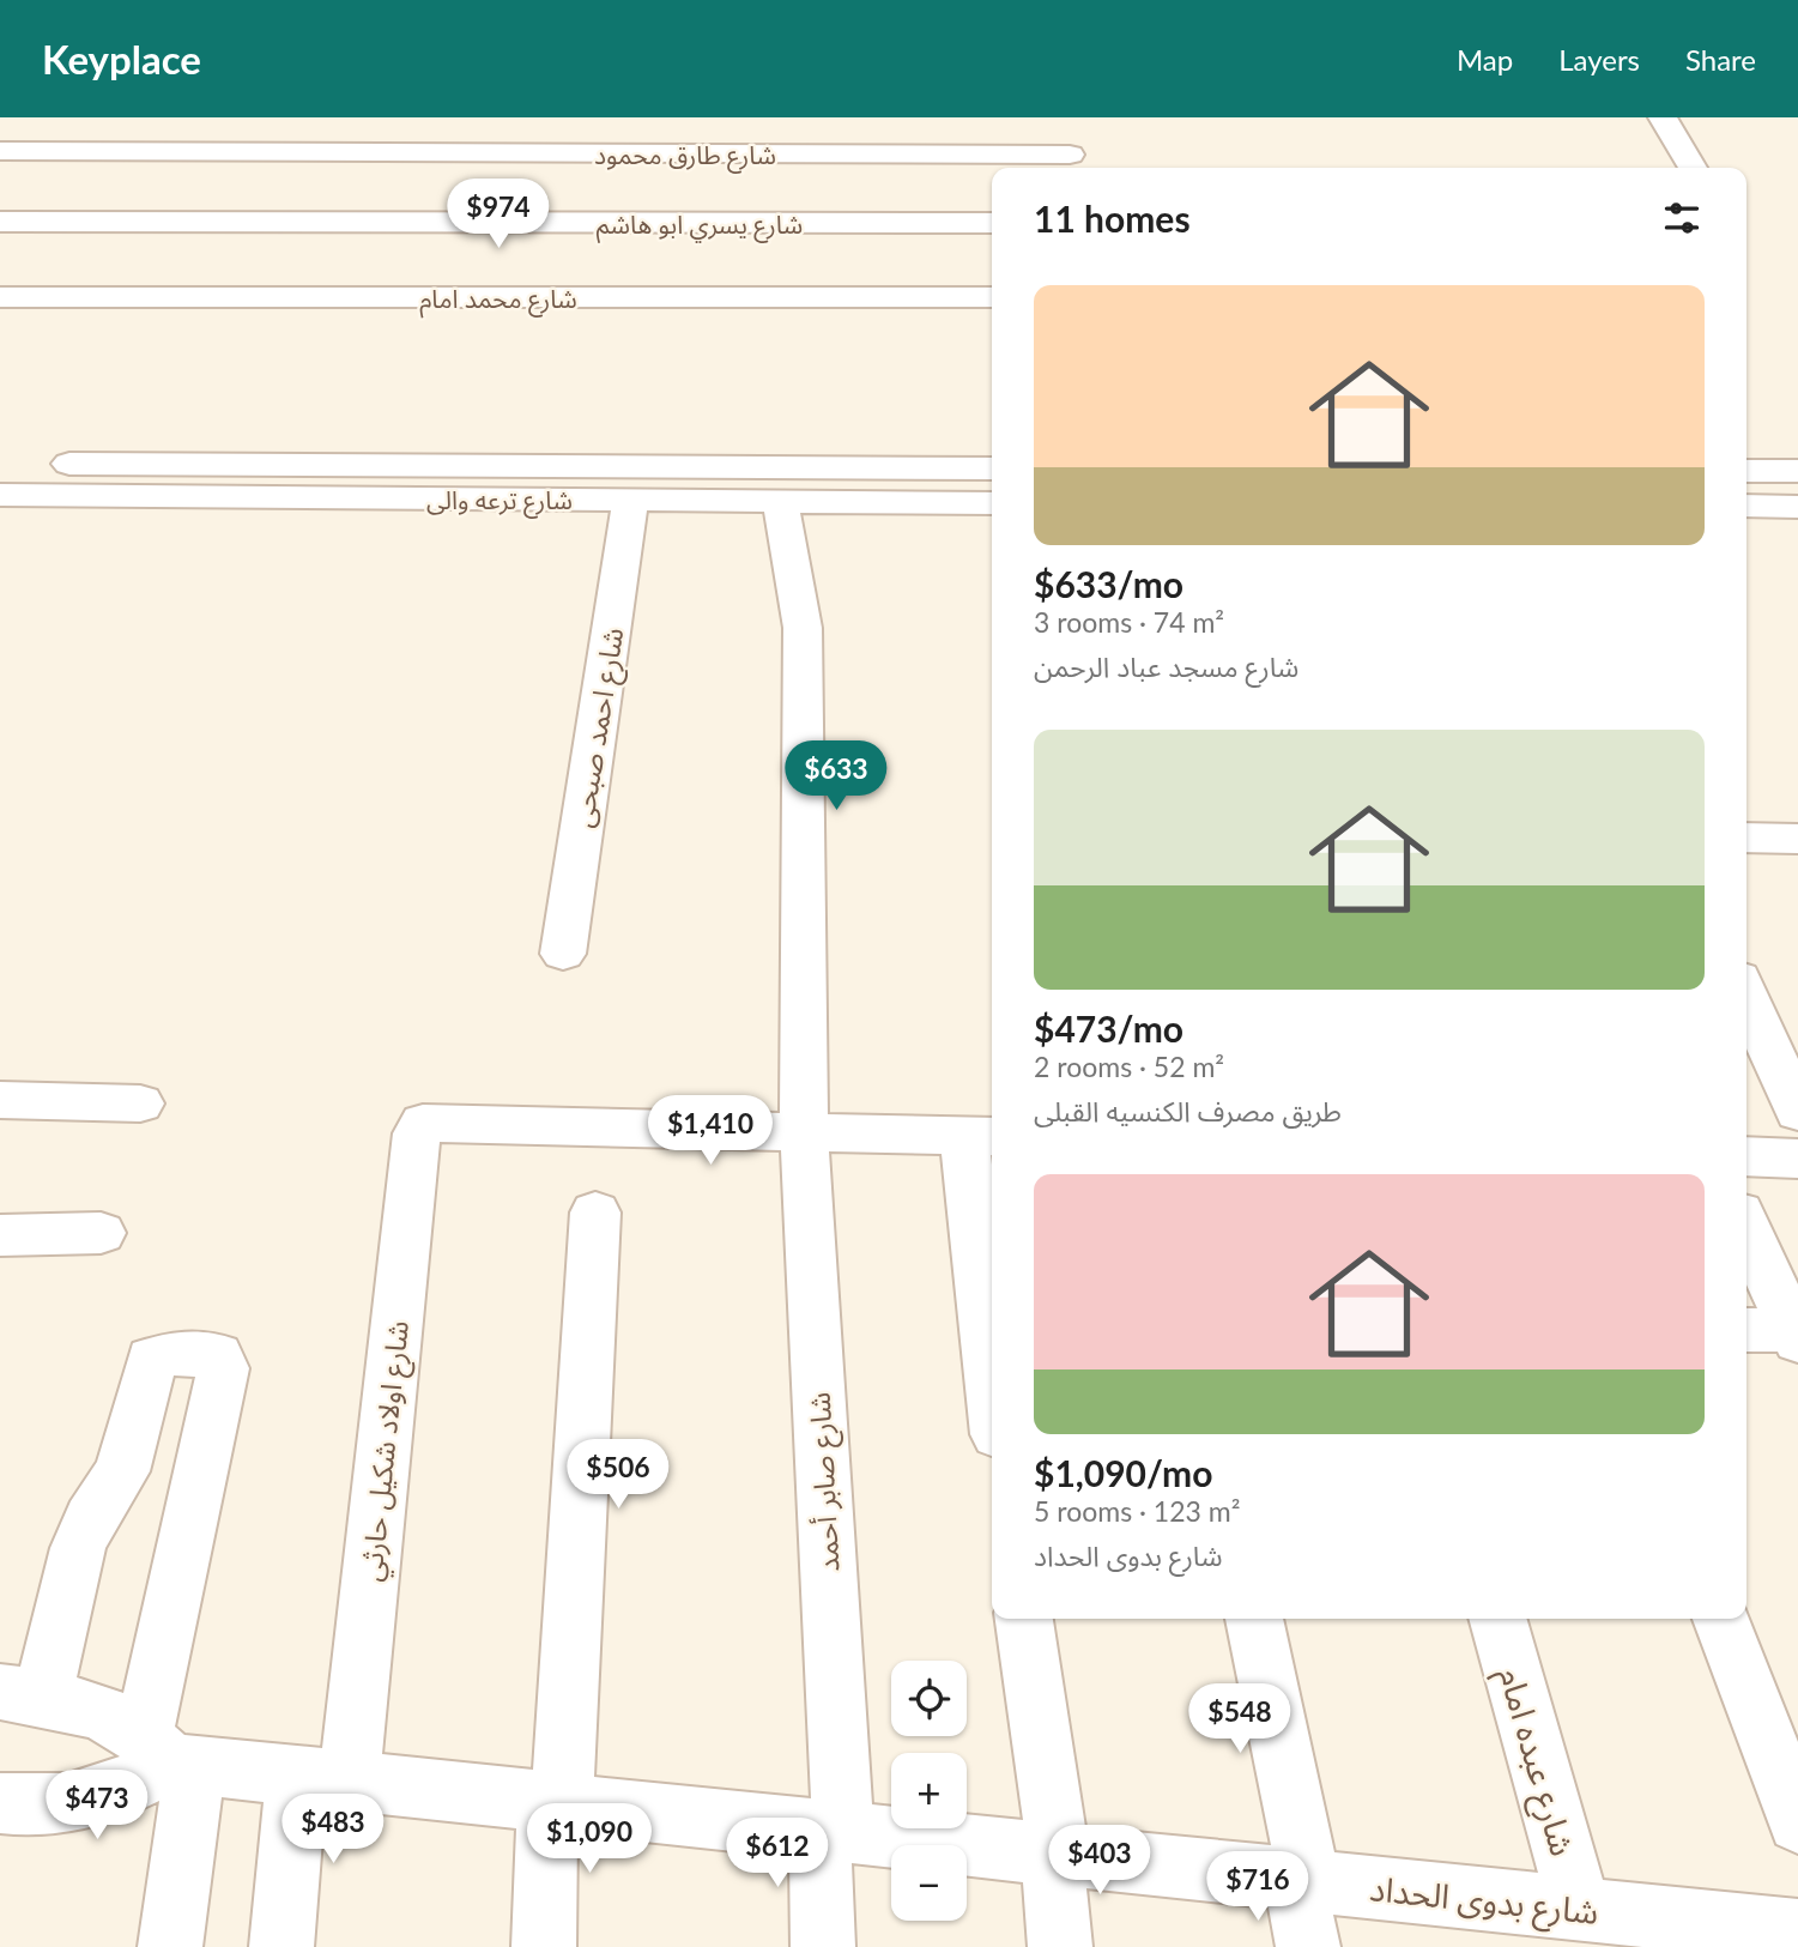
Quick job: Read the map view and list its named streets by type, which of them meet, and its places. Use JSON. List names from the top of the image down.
{
  "streets": {
    "street": [
      "شارع طارق محمود",
      "شارع يسري ابو هاشم",
      "شارع محمد امام",
      "شارع ترعه والى",
      "شارع احمد صبحى",
      "شارع اولاد شكيل حارثي",
      "شارع صابر أحمد",
      "شارع عبده امام",
      "شارع بدوى الحداد"
    ]
  },
  "crossings": [
    ["شارع ترعه والى", "شارع احمد صبحى"],
    ["شارع ترعه والى", "شارع صابر أحمد"],
    ["شارع اولاد شكيل حارثي", "شارع صابر أحمد"],
    ["شارع اولاد شكيل حارثي", "شارع بدوى الحداد"],
    ["شارع صابر أحمد", "شارع بدوى الحداد"],
    ["شارع عبده امام", "شارع بدوى الحداد"]
  ],
  "page": {
    "header": "Keyplace",
    "nav": ["Map", "Layers", "Share"],
    "heading": "11 homes",
    "price": [
      "$974",
      "$633",
      "$1,410",
      "$506",
      "$548",
      "$473",
      "$483",
      "$1,090",
      "$612",
      "$403",
      "$716"
    ],
    "list": [
      {
        "name": "$633/mo",
        "note": "3 rooms · 74 m² · شارع مسجد عباد الرحمن"
      },
      {
        "name": "$473/mo",
        "note": "2 rooms · 52 m² · طريق مصرف الكنسيه القبلى"
      },
      {
        "name": "$1,090/mo",
        "note": "5 rooms · 123 m² · شارع بدوى الحداد"
      }
    ],
    "map_buttons": ["+", "−"]
  }
}
